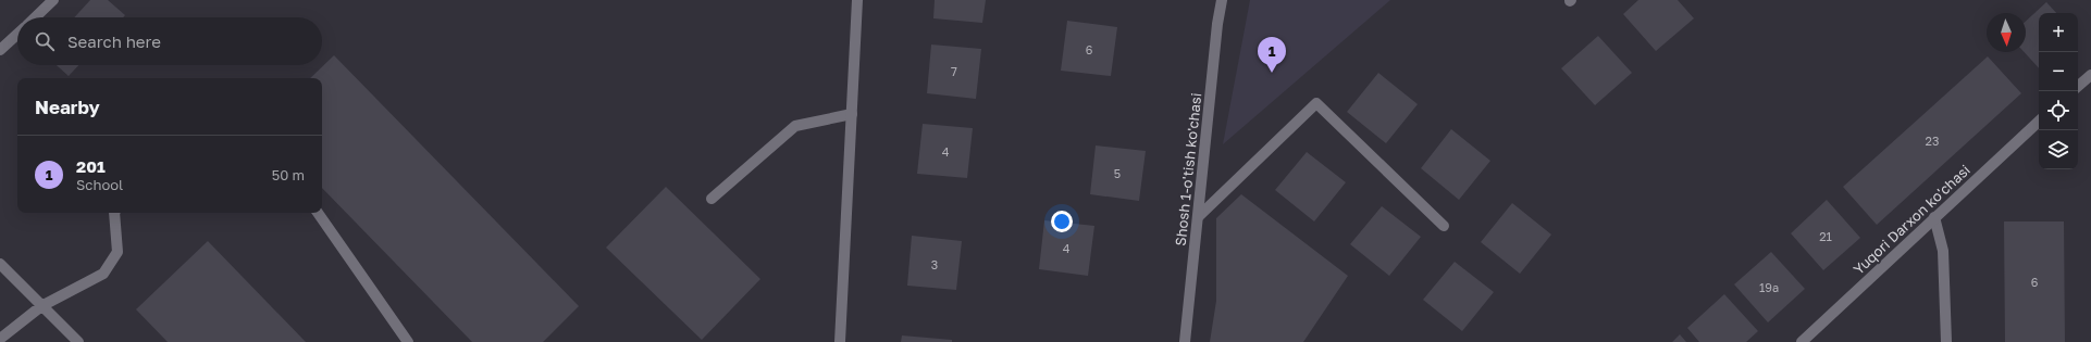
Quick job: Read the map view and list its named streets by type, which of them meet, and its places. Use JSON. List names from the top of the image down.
{
  "streets": {
    "street": ["Shosh 1-o'tish ko'chasi", "Yuqori Darxon ko'chasi"]
  },
  "house_numbers": [
    "6",
    "7",
    "23",
    "4",
    "5",
    "21",
    "4",
    "3",
    "6",
    "19а"
  ],
  "north": "bottom",
  "page": {
    "map_buttons": ["+", "−"],
    "search": "Search here",
    "pins": "1",
    "heading": "Nearby",
    "list": [
      {
        "mark": "1",
        "name": "201",
        "note": "School",
        "value": "50 m"
      }
    ]
  }
}
